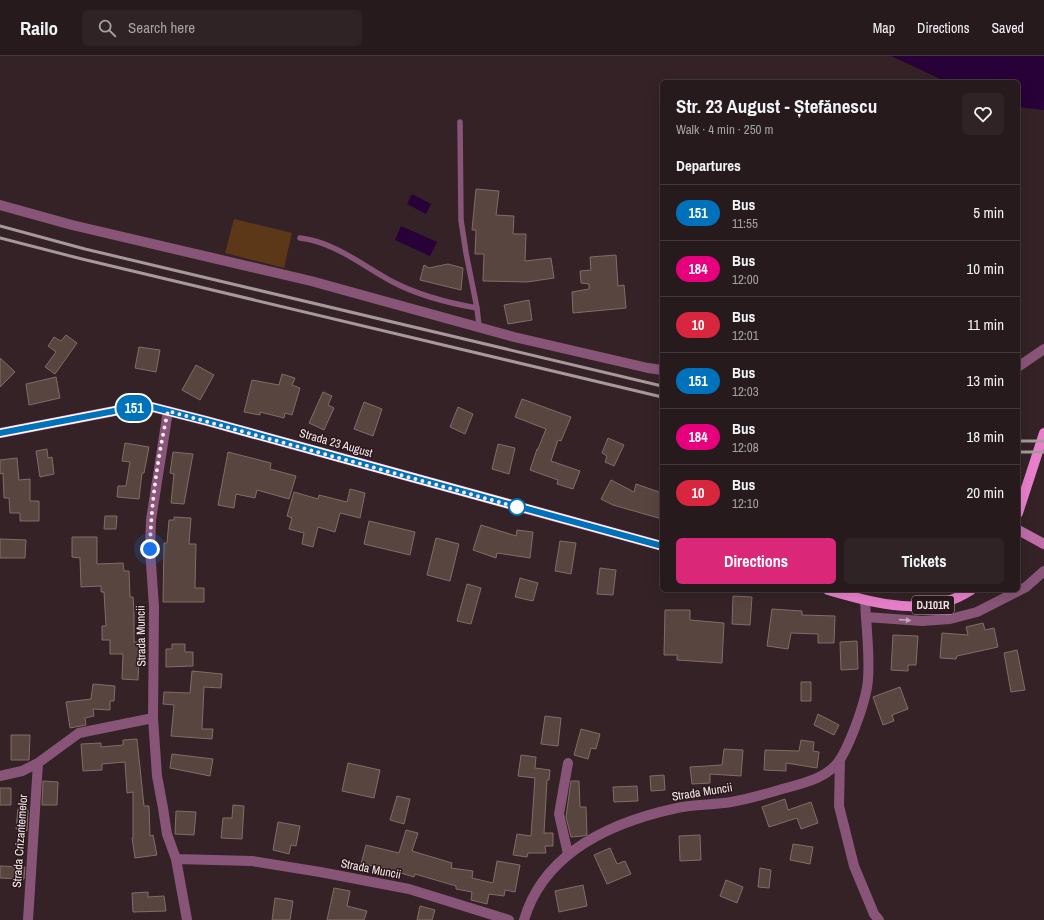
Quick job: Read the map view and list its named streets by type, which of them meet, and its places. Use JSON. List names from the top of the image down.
{
  "streets": {
    "main road": ["Strada 23 August", "DJ101R"],
    "street": ["Strada Muncii", "Strada Crizantemelor"]
  },
  "crossings": [
    ["Strada 23 August", "Strada Muncii"],
    ["DJ101R", "Strada Muncii"]
  ],
  "lines": ["bus line 151"],
  "page": {
    "header": "Railo",
    "search": "Search here",
    "nav": ["Map", "Directions", "Saved"],
    "on_map": "151",
    "heading": [
      ["Str. 23 August - Ștefănescu", "Walk · 4 min · 250 m"],
      "Departures"
    ],
    "list": [
      {
        "mark": "151",
        "name": "Bus",
        "note": "11:55",
        "value": "5 min"
      },
      {
        "mark": "184",
        "name": "Bus",
        "note": "12:00",
        "value": "10 min"
      },
      {
        "mark": "10",
        "name": "Bus",
        "note": "12:01",
        "value": "11 min"
      },
      {
        "mark": "151",
        "name": "Bus",
        "note": "12:03",
        "value": "13 min"
      },
      {
        "mark": "184",
        "name": "Bus",
        "note": "12:08",
        "value": "18 min"
      },
      {
        "mark": "10",
        "name": "Bus",
        "note": "12:10",
        "value": "20 min"
      }
    ],
    "buttons": ["Directions", "Tickets"]
  }
}
